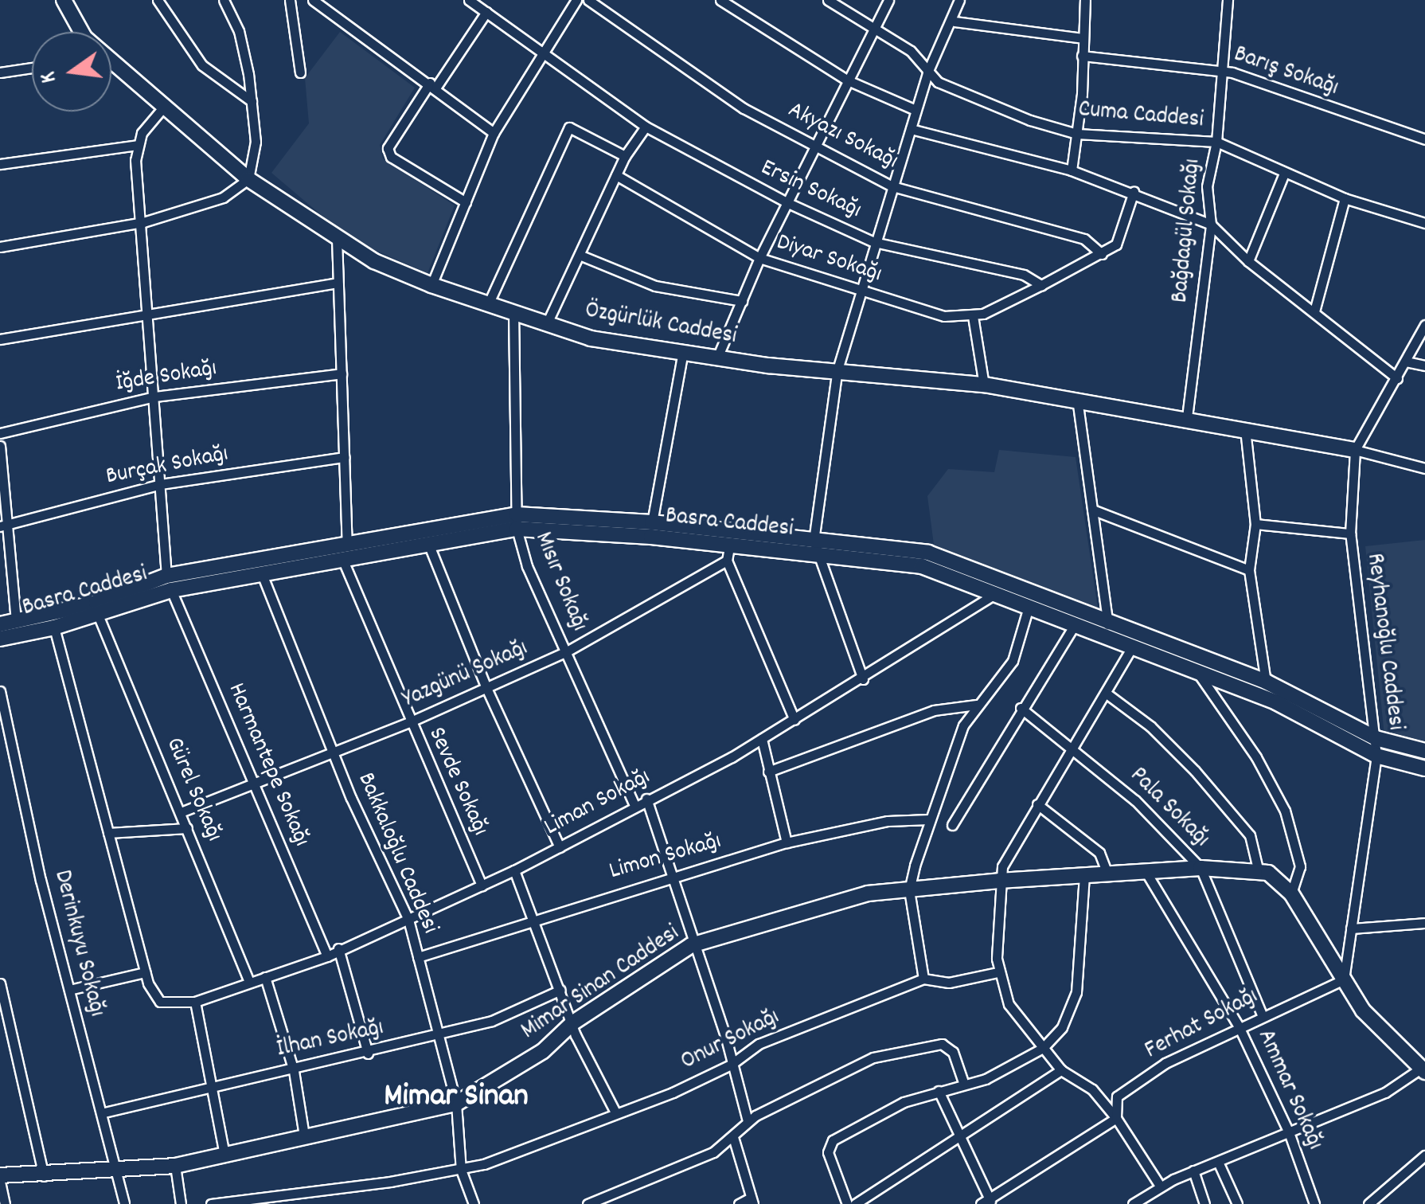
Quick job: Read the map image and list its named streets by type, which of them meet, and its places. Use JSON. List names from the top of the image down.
{
  "streets": {
    "street": [
      "Barış Sokağı",
      "Cuma Caddesi",
      "Akyazı Sokağı",
      "Ersin Sokağı",
      "Bağdagül Sokağı",
      "Diyar Sokağı",
      "Özgürlük Caddesi",
      "İğde Sokağı",
      "Burçak Sokağı",
      "Basra Caddesi",
      "Mısır Sokağı",
      "Reyhanoğlu Caddesi",
      "Yazgünü Sokağı",
      "Harmantepe Sokağı",
      "Sevde Sokağı",
      "Gürel Sokağı",
      "Liman Sokağı",
      "Pala Sokağı",
      "Bakkaloğlu Caddesi",
      "Limon Sokağı",
      "Derinkuyu Sokağı",
      "Mimar Sinan Caddesi",
      "Ferhat Sokağı",
      "İlhan Sokağı",
      "Onur Sokağı",
      "Ammar Sokağı"
    ]
  },
  "crossings": [
    ["Barış Sokağı", "Bağdagül Sokağı"],
    ["Cuma Caddesi", "Bağdagül Sokağı"],
    ["Ersin Sokağı", "Diyar Sokağı"],
    ["Bağdagül Sokağı", "Özgürlük Caddesi"],
    ["Özgürlük Caddesi", "Mısır Sokağı"],
    ["Özgürlük Caddesi", "Reyhanoğlu Caddesi"],
    ["İğde Sokağı", "Harmantepe Sokağı"],
    ["Burçak Sokağı", "Harmantepe Sokağı"],
    ["Basra Caddesi", "Mısır Sokağı"],
    ["Basra Caddesi", "Reyhanoğlu Caddesi"],
    ["Basra Caddesi", "Harmantepe Sokağı"],
    ["Basra Caddesi", "Sevde Sokağı"],
    ["Basra Caddesi", "Gürel Sokağı"],
    ["Basra Caddesi", "Liman Sokağı"],
    ["Basra Caddesi", "Bakkaloğlu Caddesi"],
    ["Mısır Sokağı", "Yazgünü Sokağı"],
    ["Mısır Sokağı", "Liman Sokağı"],
    ["Reyhanoğlu Caddesi", "Ferhat Sokağı"],
    ["Yazgünü Sokağı", "Harmantepe Sokağı"],
    ["Yazgünü Sokağı", "Sevde Sokağı"],
    ["Yazgünü Sokağı", "Gürel Sokağı"],
    ["Yazgünü Sokağı", "Bakkaloğlu Caddesi"],
    ["Harmantepe Sokağı", "Liman Sokağı"],
    ["Sevde Sokağı", "Liman Sokağı"],
    ["Gürel Sokağı", "Liman Sokağı"],
    ["Liman Sokağı", "Bakkaloğlu Caddesi"],
    ["Pala Sokağı", "Mimar Sinan Caddesi"],
    ["Pala Sokağı", "Ferhat Sokağı"],
    ["Bakkaloğlu Caddesi", "Limon Sokağı"],
    ["Bakkaloğlu Caddesi", "Mimar Sinan Caddesi"],
    ["Bakkaloğlu Caddesi", "İlhan Sokağı"],
    ["Bakkaloğlu Caddesi", "Onur Sokağı"],
    ["Derinkuyu Sokağı", "Mimar Sinan Caddesi"],
    ["Derinkuyu Sokağı", "İlhan Sokağı"],
    ["Mimar Sinan Caddesi", "Ammar Sokağı"],
    ["Ferhat Sokağı", "Ammar Sokağı"]
  ],
  "districts": ["Mimar Sinan"],
  "north": "left"
}
